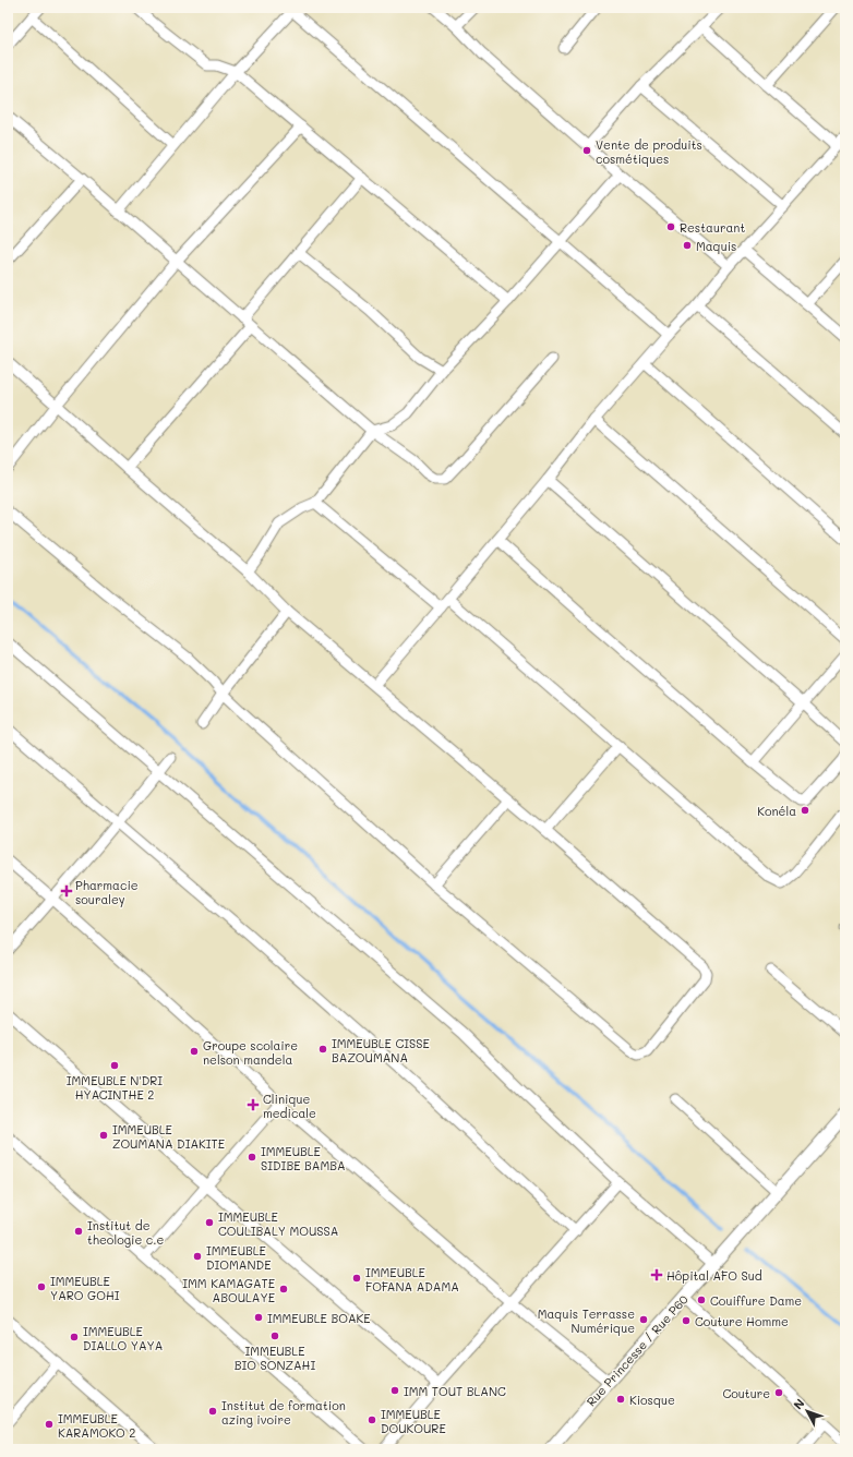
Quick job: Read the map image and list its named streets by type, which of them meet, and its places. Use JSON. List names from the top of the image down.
{
  "streets": {
    "street": ["Rue Princesse / Rue P60"]
  },
  "places": {
    "other": [
      "Vente de produits cosmétiques",
      "Restaurant",
      "Maquis",
      "Konéla",
      "IMMEUBLE CISSE BAZOUMANA",
      "Groupe scolaire nelson mandela",
      "IMMEUBLE N'DRI HYACINTHE 2",
      "IMMEUBLE ZOUMANA DIAKITE",
      "IMMEUBLE SIDIBE BAMBA",
      "IMMEUBLE COULIBALY MOUSSA",
      "Institut de theologie c.e",
      "IMMEUBLE DIOMANDE",
      "IMMEUBLE FOFANA ADAMA",
      "IMMEUBLE YARO GOHI",
      "IMM KAMAGATE ABOULAYE",
      "Couiffure Dame",
      "IMMEUBLE BOAKE",
      "Maquis Terrasse Numérique",
      "Couture Homme",
      "IMMEUBLE BIO SONZAHI",
      "IMMEUBLE DIALLO YAYA",
      "IMM TOUT BLANC",
      "Couture",
      "Kiosque",
      "Institut de formation azing ivoire",
      "IMMEUBLE DOUKOURE",
      "IMMEUBLE KARAMOKO 2"
    ],
    "health": ["Pharmacie souraley", "Clinique medicale", "Hôpital AFO Sud"]
  },
  "north": "top left"
}
